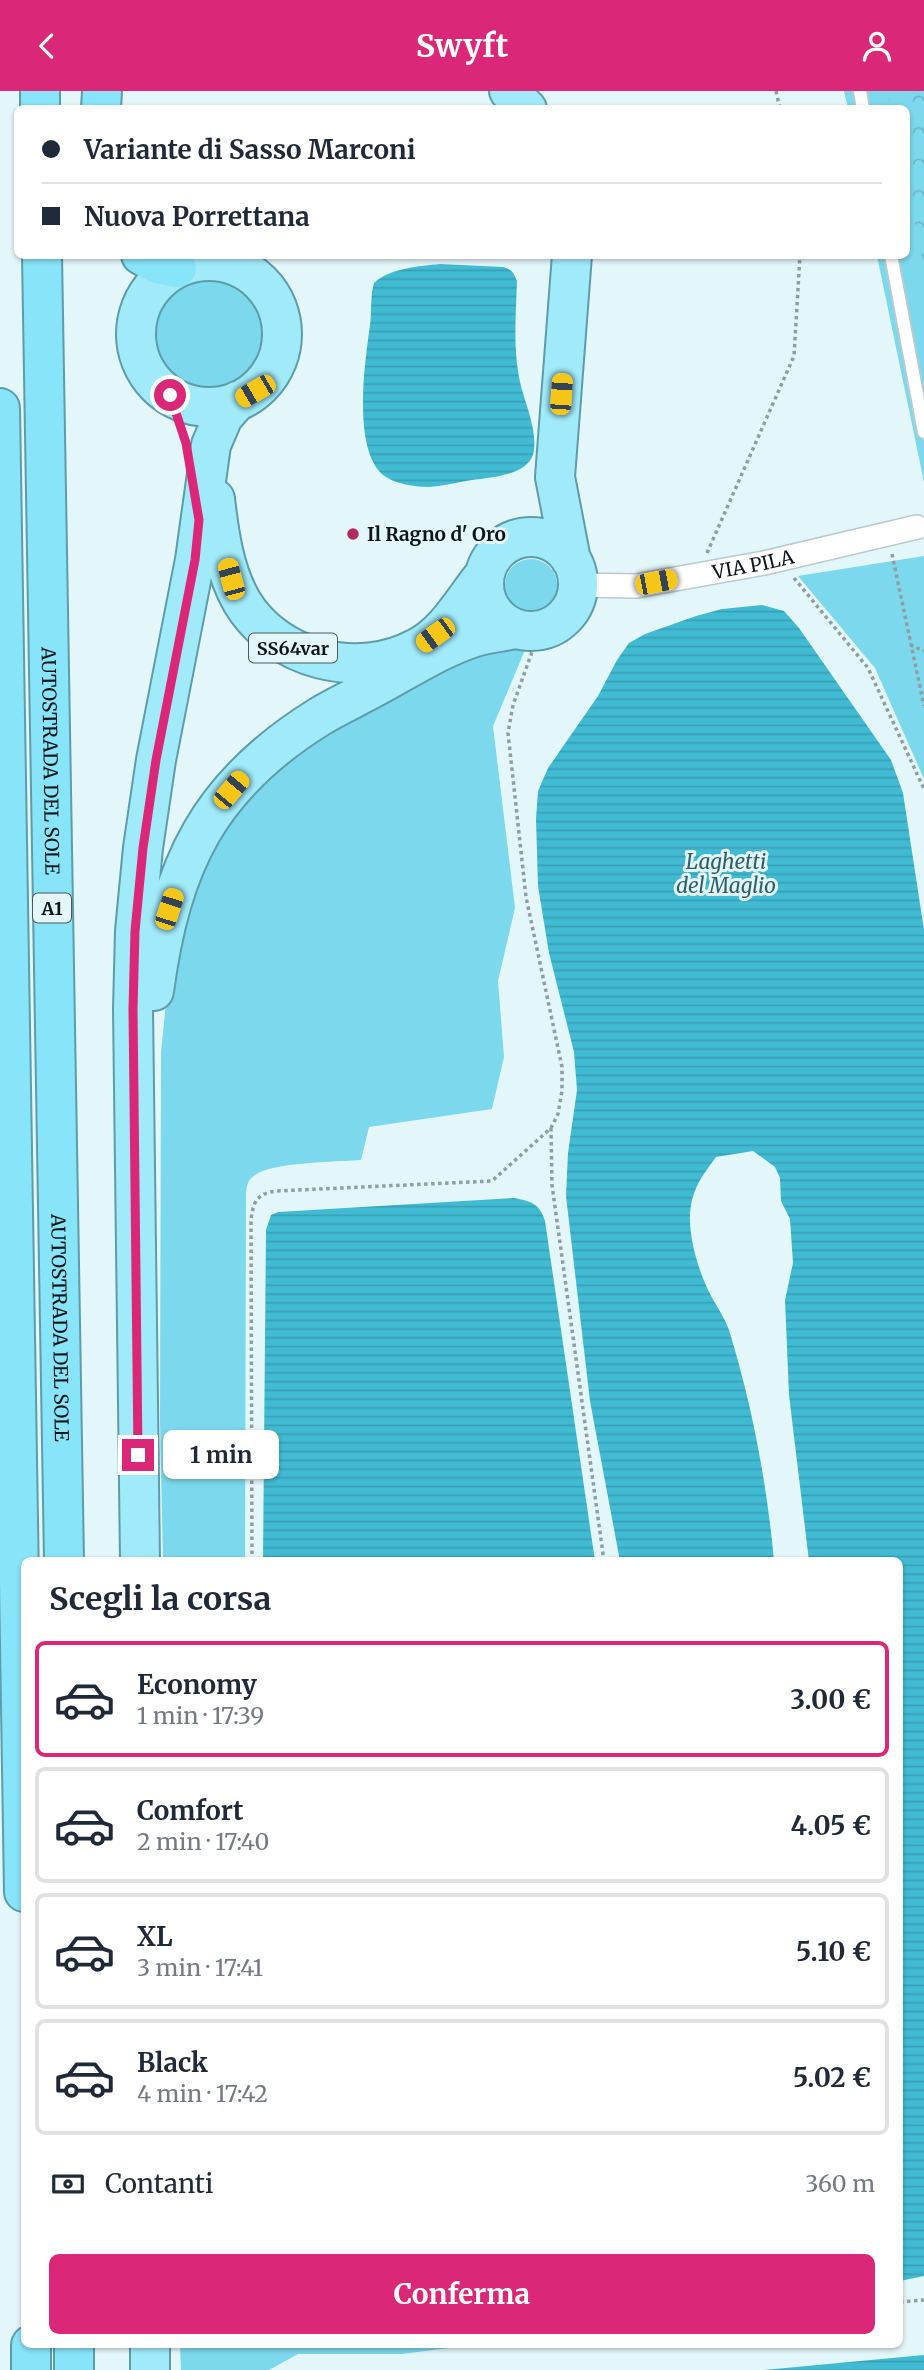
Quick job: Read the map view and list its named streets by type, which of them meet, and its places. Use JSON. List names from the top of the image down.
{
  "streets": {
    "highway": ["SS64var", "AUTOSTRADA DEL SOLE", "A1"],
    "street": ["VIA PILA"]
  },
  "crossings": [
    ["VIA PILA", "SS64var"]
  ],
  "water": ["Laghetti del Maglio"],
  "places": ["Il Ragno d' Oro"],
  "page": {
    "header": "Swyft",
    "banner": ["Variante di Sasso Marconi", "Nuova Porrettana"],
    "bubble": "1 min",
    "heading": "Scegli la corsa",
    "list": [
      {
        "name": "Economy",
        "note": "1 min · 17:39",
        "value": "3.00 €"
      },
      {
        "name": "Comfort",
        "note": "2 min · 17:40",
        "value": "4.05 €"
      },
      {
        "name": "XL",
        "note": "3 min · 17:41",
        "value": "5.10 €"
      },
      {
        "name": "Black",
        "note": "4 min · 17:42",
        "value": "5.02 €"
      }
    ],
    "pay": ["Contanti", "360 m"],
    "buttons": "Conferma"
  }
}
